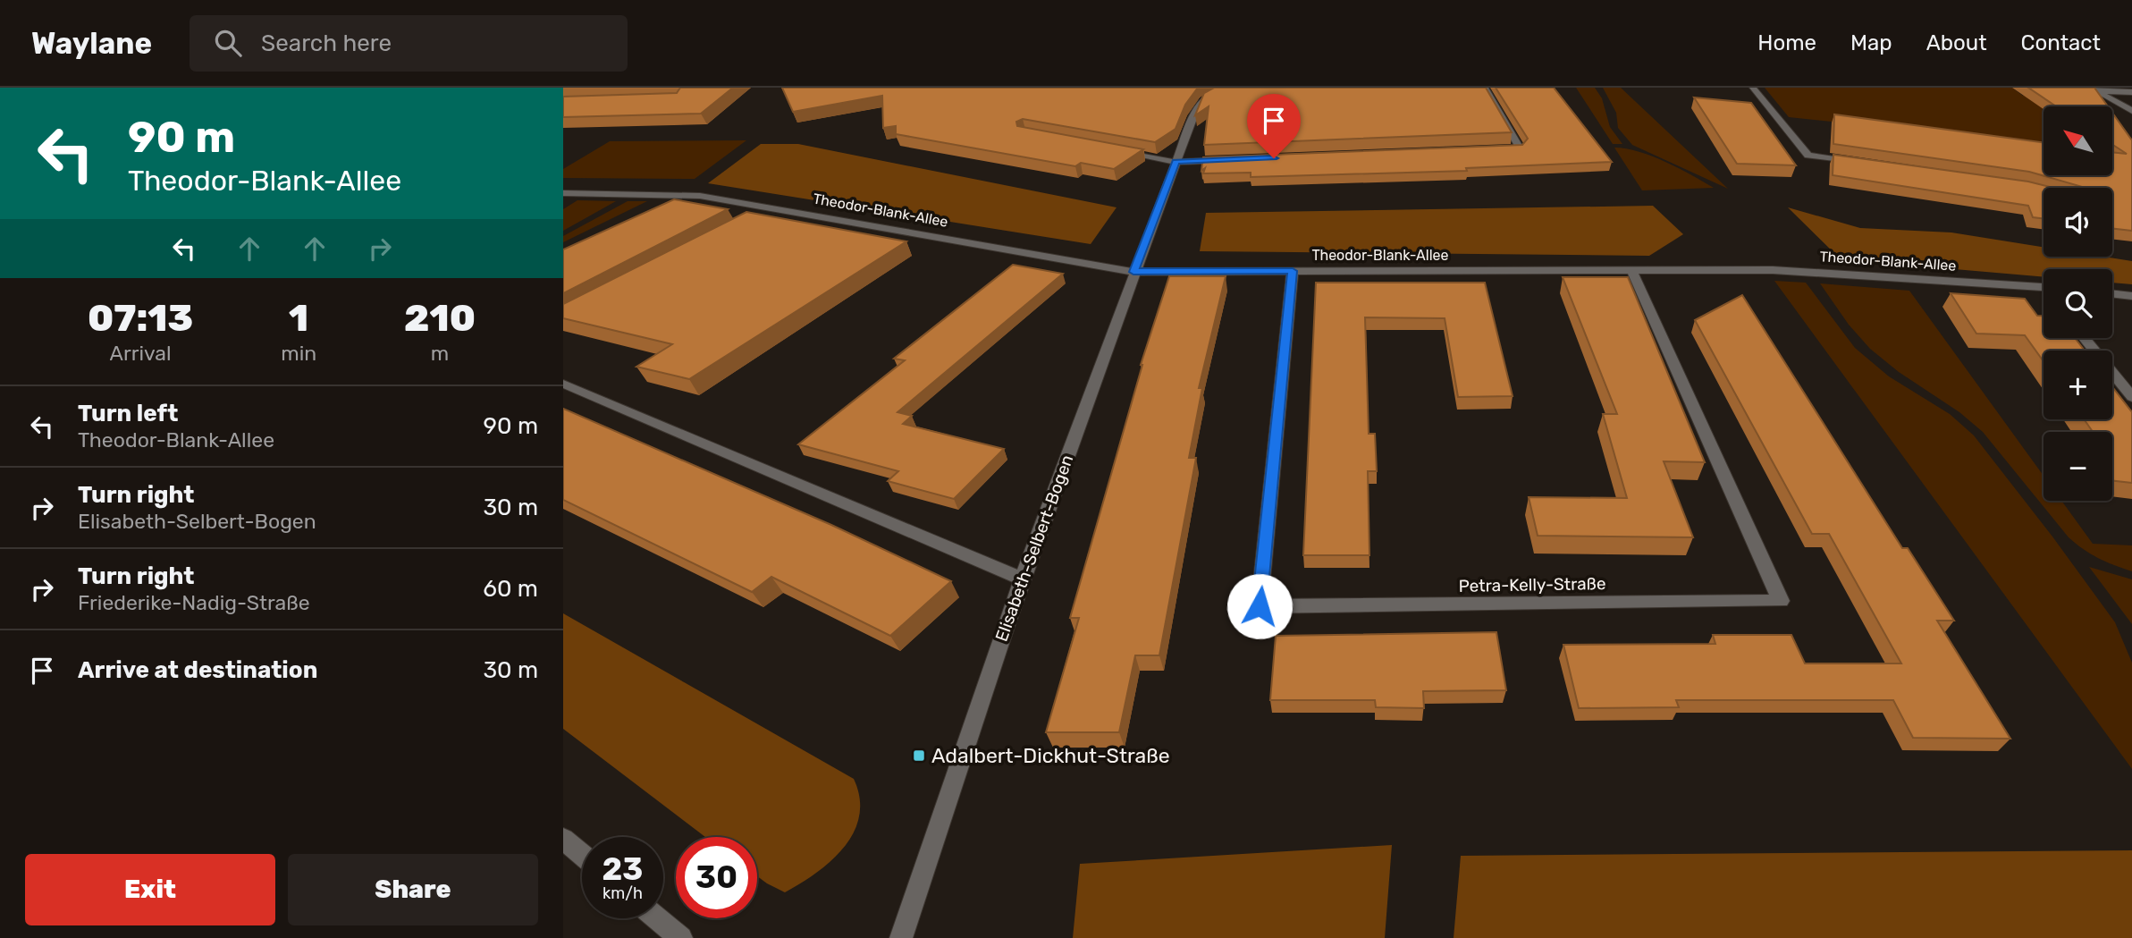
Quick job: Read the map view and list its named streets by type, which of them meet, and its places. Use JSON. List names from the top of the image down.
{
  "streets": {
    "street": ["Theodor-Blank-Allee", "Elisabeth-Selbert-Bogen", "Petra-Kelly-Straße"]
  },
  "crossings": [
    ["Theodor-Blank-Allee", "Elisabeth-Selbert-Bogen"],
    ["Theodor-Blank-Allee", "Petra-Kelly-Straße"]
  ],
  "places": {
    "transit": ["Adalbert-Dickhut-Straße"]
  },
  "north": "top left",
  "page": {
    "header": "Waylane",
    "search": "Search here",
    "nav": [
      "Home",
      "Map",
      "About",
      "Contact"
    ],
    "turn": ["90 m", "Theodor-Blank-Allee"],
    "map_buttons": ["+", "−"],
    "eta": [
      "07:13",
      "Arrival",
      "1",
      "min",
      "210",
      "m"
    ],
    "list": [
      {
        "name": "Turn left",
        "note": "Theodor-Blank-Allee",
        "value": "90 m"
      },
      {
        "name": "Turn right",
        "note": "Elisabeth-Selbert-Bogen",
        "value": "30 m"
      },
      {
        "name": "Turn right",
        "note": "Friederike-Nadig-Straße",
        "value": "60 m"
      },
      {
        "name": "Arrive at destination",
        "value": "30 m"
      }
    ],
    "speed": "23 km/h",
    "limit": "30",
    "buttons": ["Exit", "Share"]
  }
}
